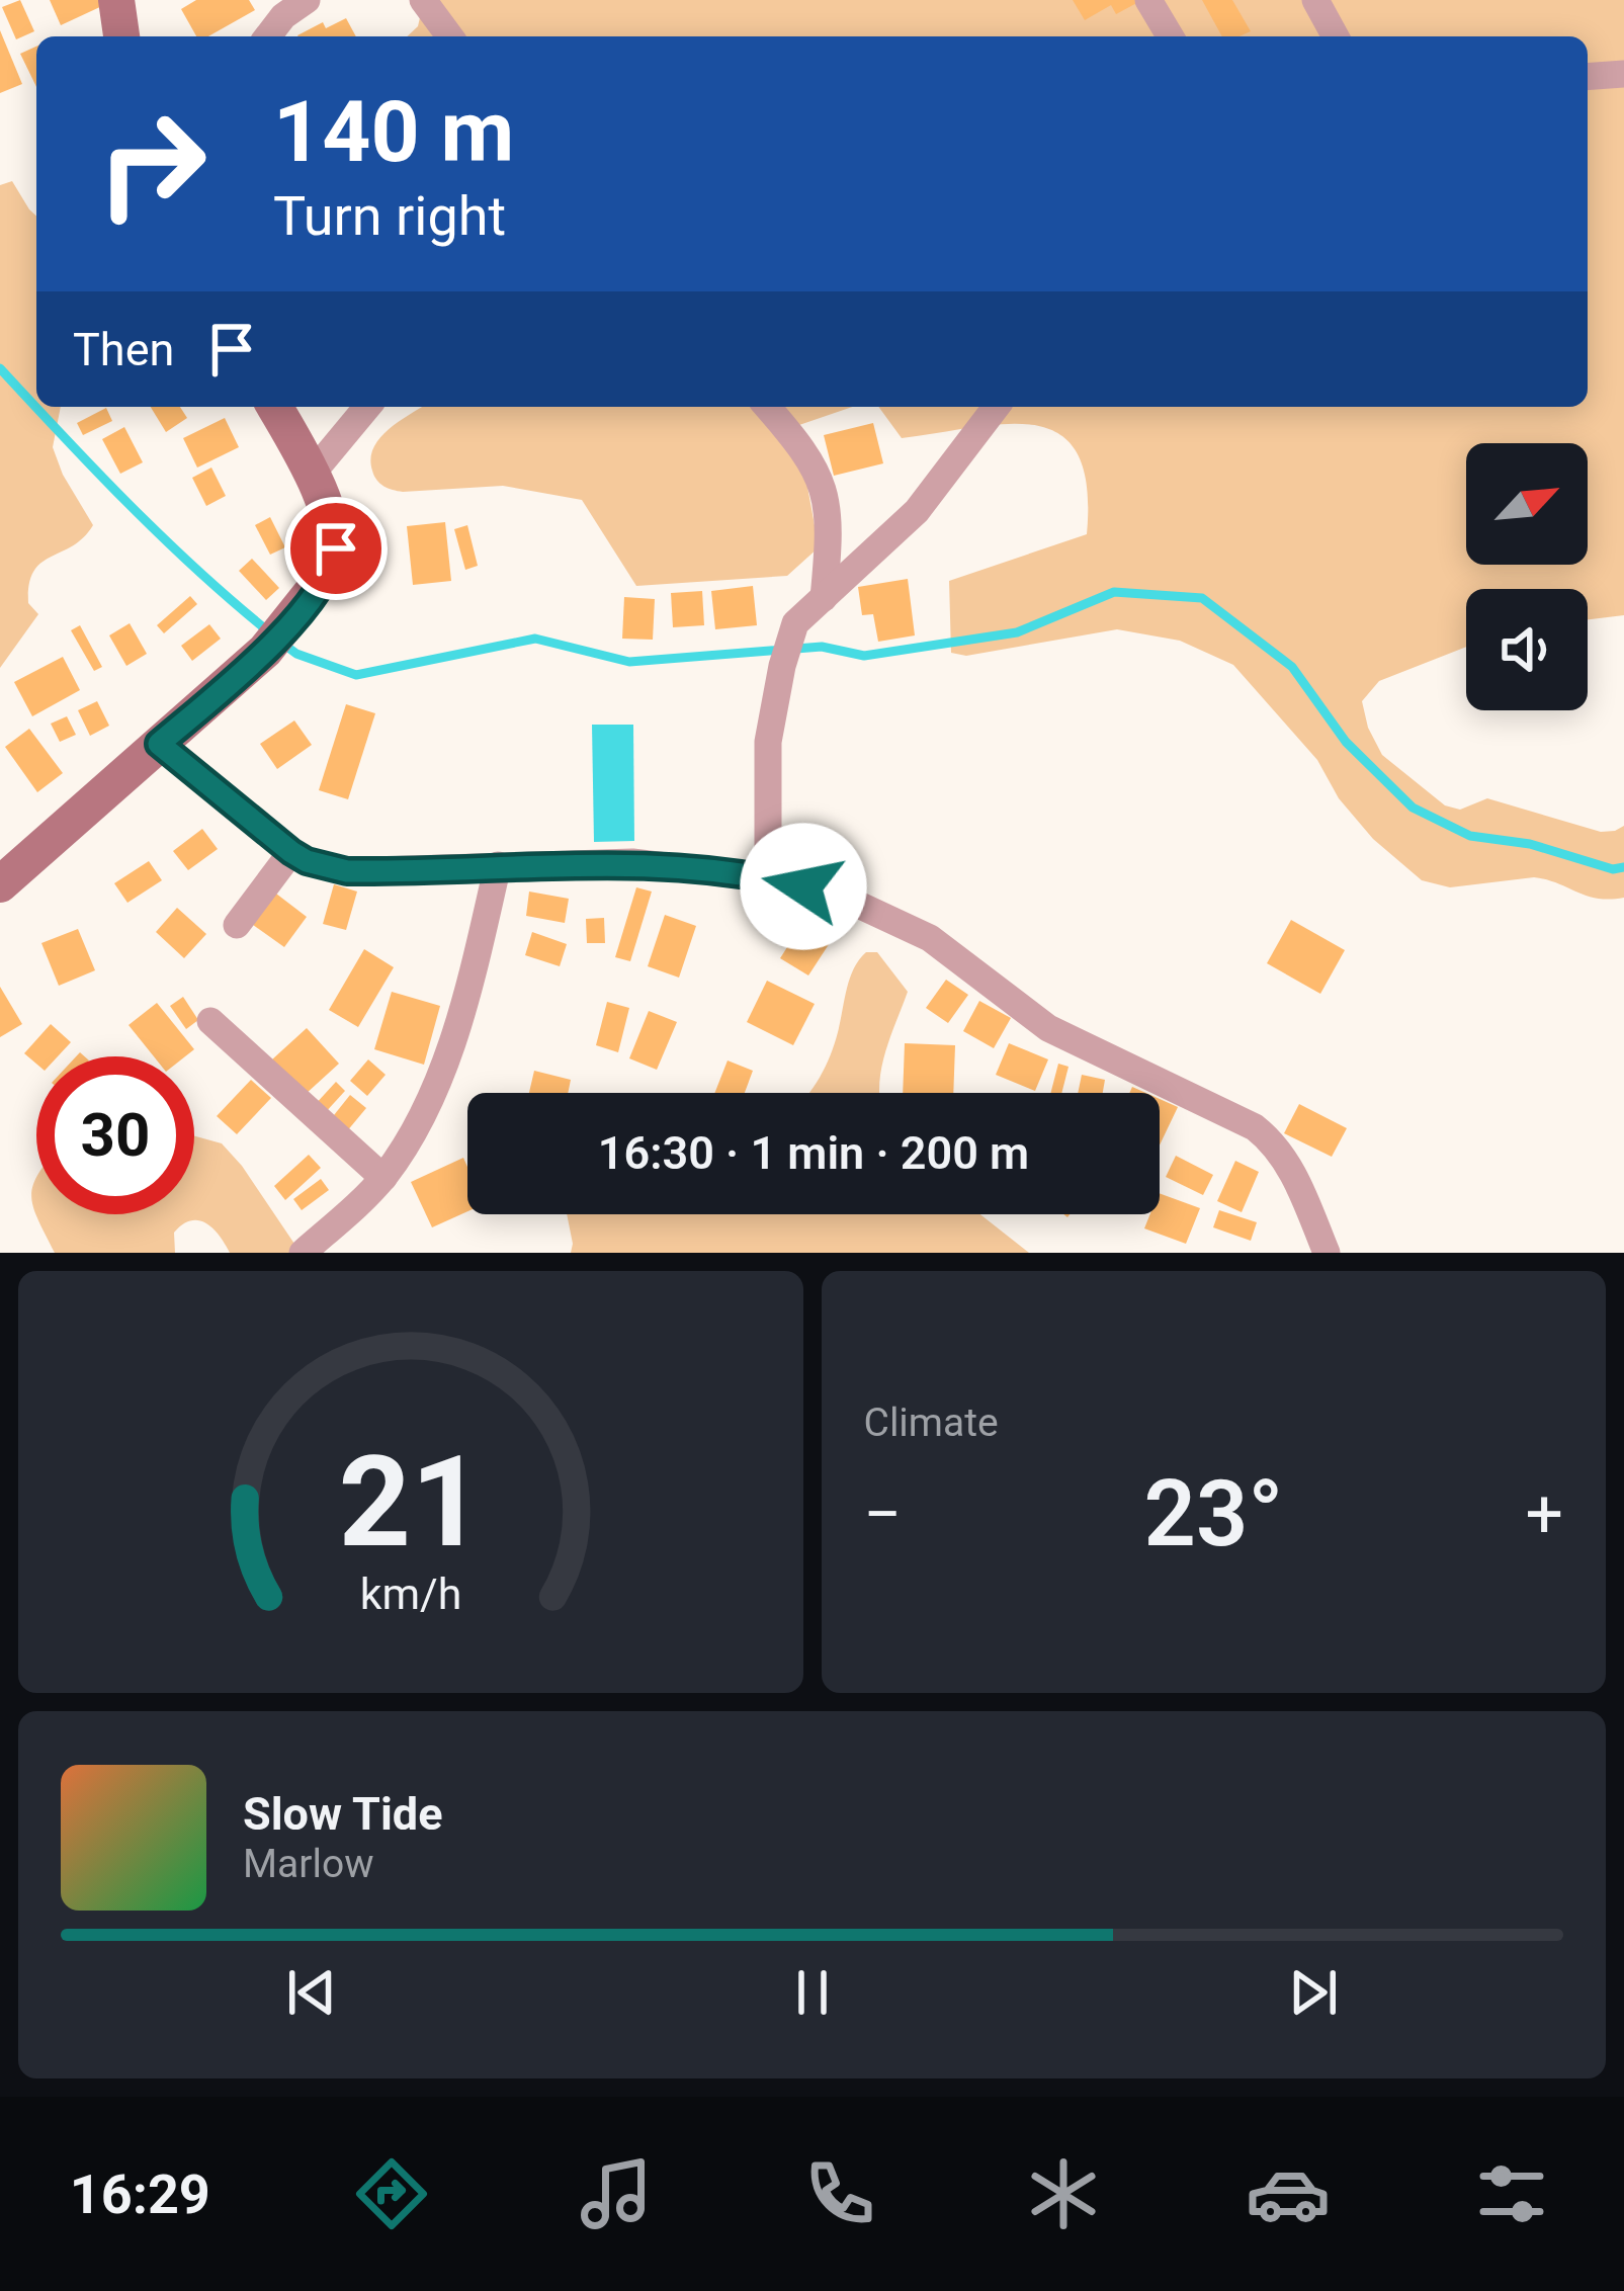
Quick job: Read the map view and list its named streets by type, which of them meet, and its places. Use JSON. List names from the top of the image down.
{
  "north": "top right",
  "page": {
    "turn": ["140 m", "Turn right"],
    "then": "Then",
    "limit": "30",
    "trip": "16:30 · 1 min · 200 m",
    "tile": "Climate",
    "heat": ["−", "23°", "+"],
    "song": ["Slow Tide", "Marlow"],
    "tabs": "16:29",
    "gauge": ["21", "km/h"]
  }
}
